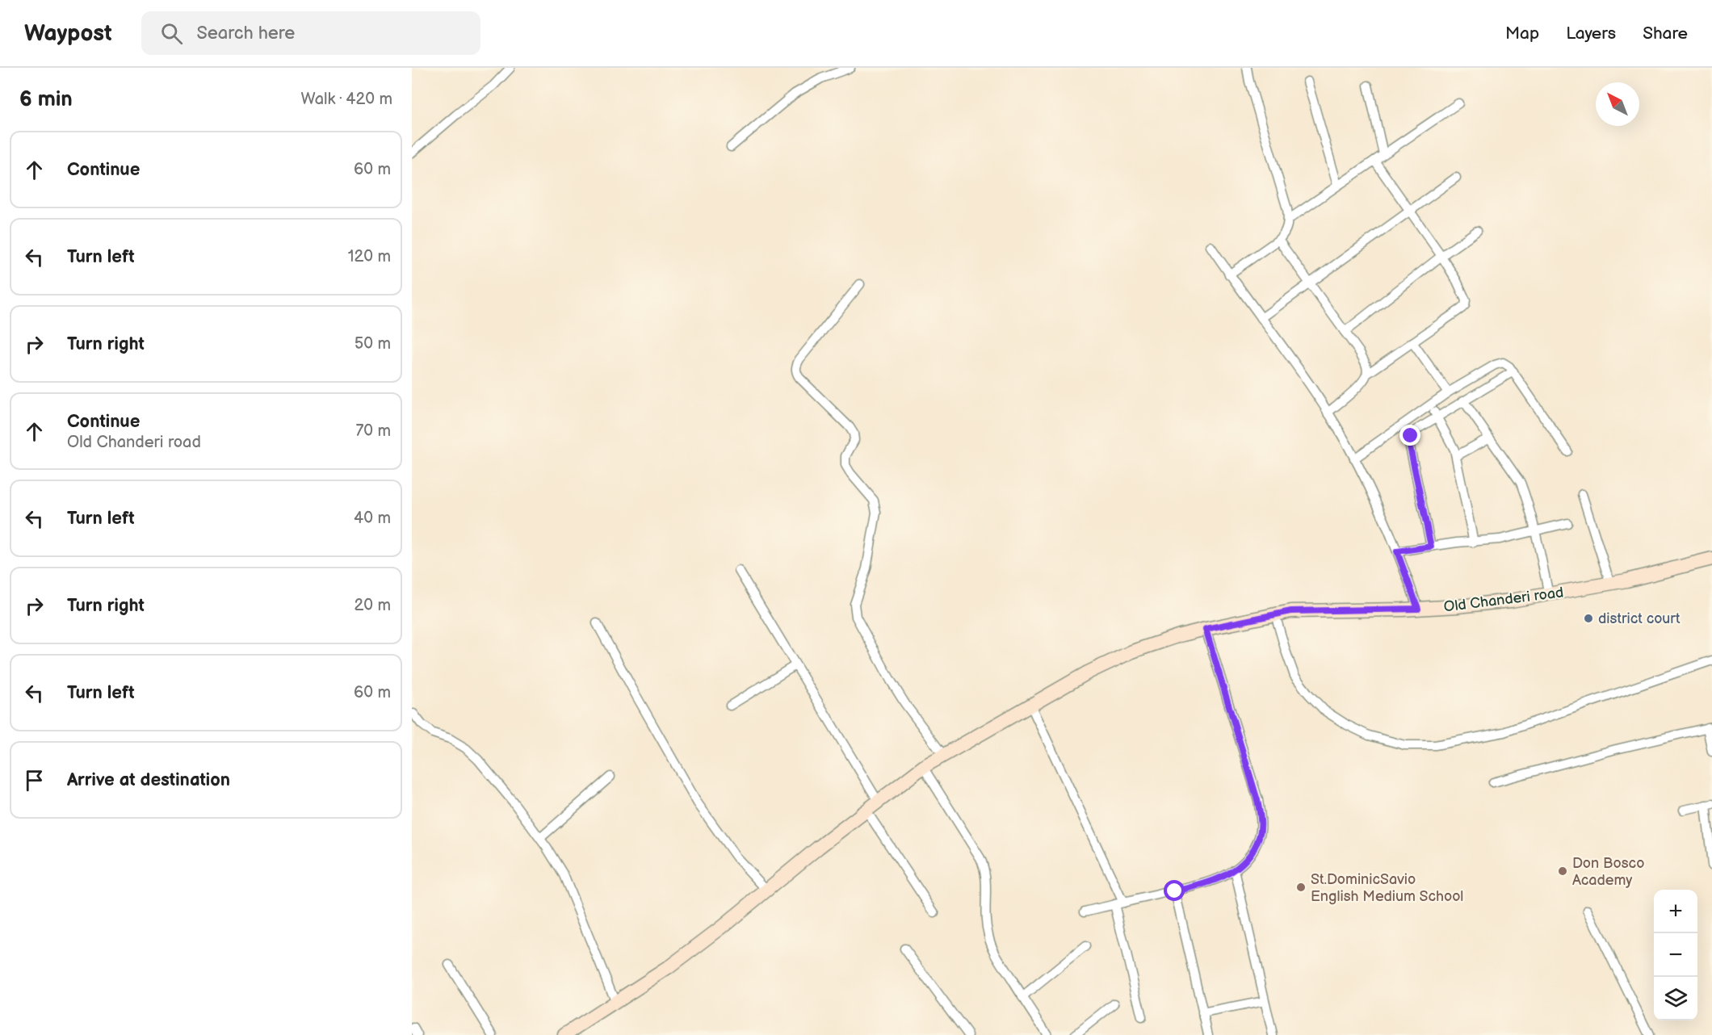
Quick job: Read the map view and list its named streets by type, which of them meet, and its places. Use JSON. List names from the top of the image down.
{
  "streets": {
    "street": ["Old Chanderi road"]
  },
  "places": ["district court", "Don Bosco Academy", "St.DominicSavio English Medium School"],
  "north": "top left",
  "page": {
    "header": "Waypost",
    "search": "Search here",
    "nav": ["Map", "Layers", "Share"],
    "heading": ["6 min", "Walk · 420 m"],
    "list": [
      ["Continue", "60 m"],
      ["Turn left", "120 m"],
      ["Turn right", "50 m"],
      ["Continue", "Old Chanderi road", "70 m"],
      ["Turn left", "40 m"],
      ["Turn right", "20 m"],
      ["Turn left", "60 m"],
      "Arrive at destination"
    ],
    "map_buttons": ["+", "−"]
  }
}
